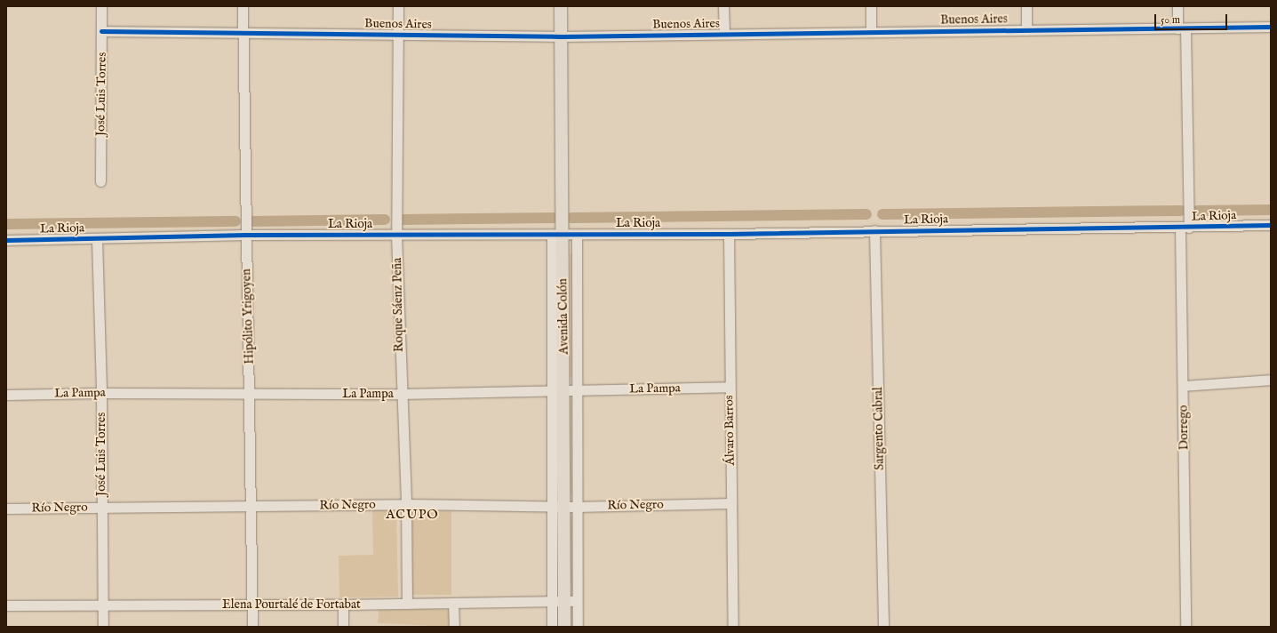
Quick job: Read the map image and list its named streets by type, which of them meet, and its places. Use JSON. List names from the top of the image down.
{
  "streets": {
    "main road": ["Avenida Colón"],
    "street": [
      "Buenos Aires",
      "José Luis Torres",
      "La Rioja",
      "Roque Sáenz Peña",
      "Hipólito Yrigoyen",
      "La Pampa",
      "Dorrego",
      "Sargento Cabral",
      "Álvaro Barros",
      "Río Negro",
      "Elena Pourtalé de Fortabat"
    ]
  },
  "crossings": [
    ["Buenos Aires", "José Luis Torres"],
    ["Buenos Aires", "Roque Sáenz Peña"],
    ["Buenos Aires", "Hipólito Yrigoyen"],
    ["Buenos Aires", "Avenida Colón"],
    ["Buenos Aires", "Dorrego"],
    ["José Luis Torres", "La Rioja"],
    ["José Luis Torres", "La Pampa"],
    ["José Luis Torres", "Río Negro"],
    ["José Luis Torres", "Elena Pourtalé de Fortabat"],
    ["La Rioja", "Roque Sáenz Peña"],
    ["La Rioja", "Hipólito Yrigoyen"],
    ["La Rioja", "Avenida Colón"],
    ["La Rioja", "Dorrego"],
    ["La Rioja", "Sargento Cabral"],
    ["La Rioja", "Álvaro Barros"],
    ["Roque Sáenz Peña", "La Pampa"],
    ["Roque Sáenz Peña", "Río Negro"],
    ["Roque Sáenz Peña", "Elena Pourtalé de Fortabat"],
    ["Hipólito Yrigoyen", "La Pampa"],
    ["Hipólito Yrigoyen", "Río Negro"],
    ["Hipólito Yrigoyen", "Elena Pourtalé de Fortabat"],
    ["Avenida Colón", "La Pampa"],
    ["Avenida Colón", "Río Negro"],
    ["Avenida Colón", "Elena Pourtalé de Fortabat"],
    ["La Pampa", "Álvaro Barros"],
    ["Álvaro Barros", "Río Negro"]
  ],
  "districts": ["ACUPO"],
  "scale_bar": "50 m"
}
